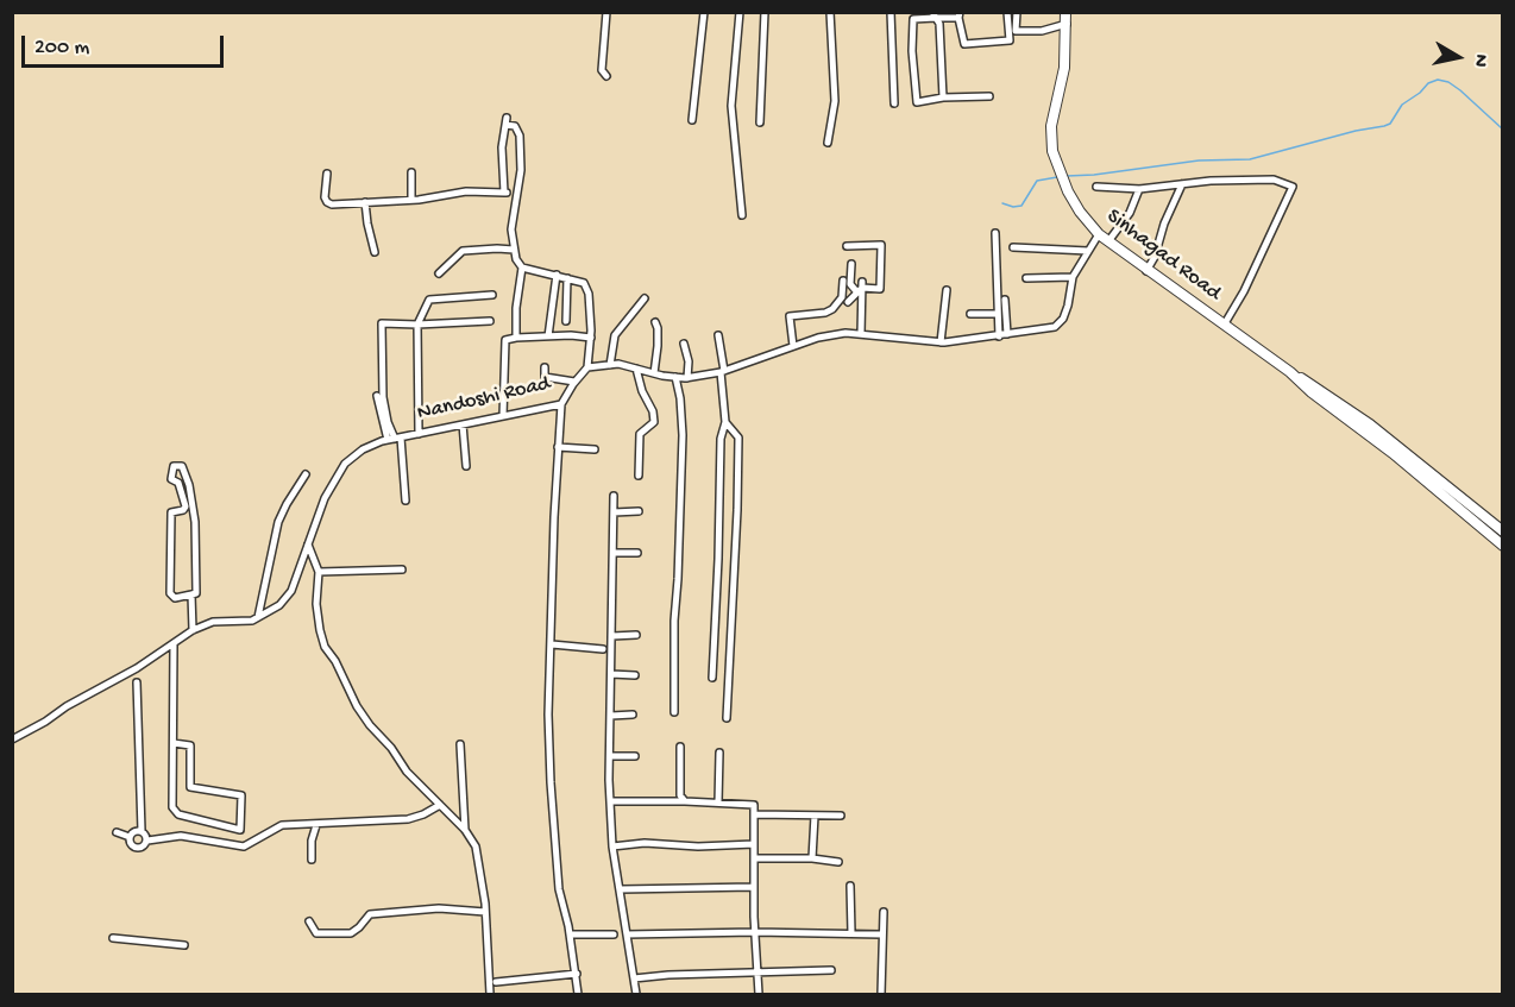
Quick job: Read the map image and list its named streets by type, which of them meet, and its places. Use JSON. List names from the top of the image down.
{
  "streets": {
    "main road": ["Sinhagad Road"],
    "street": ["Nandoshi Road"]
  },
  "scale_bar": "200 m",
  "north": "right"
}
